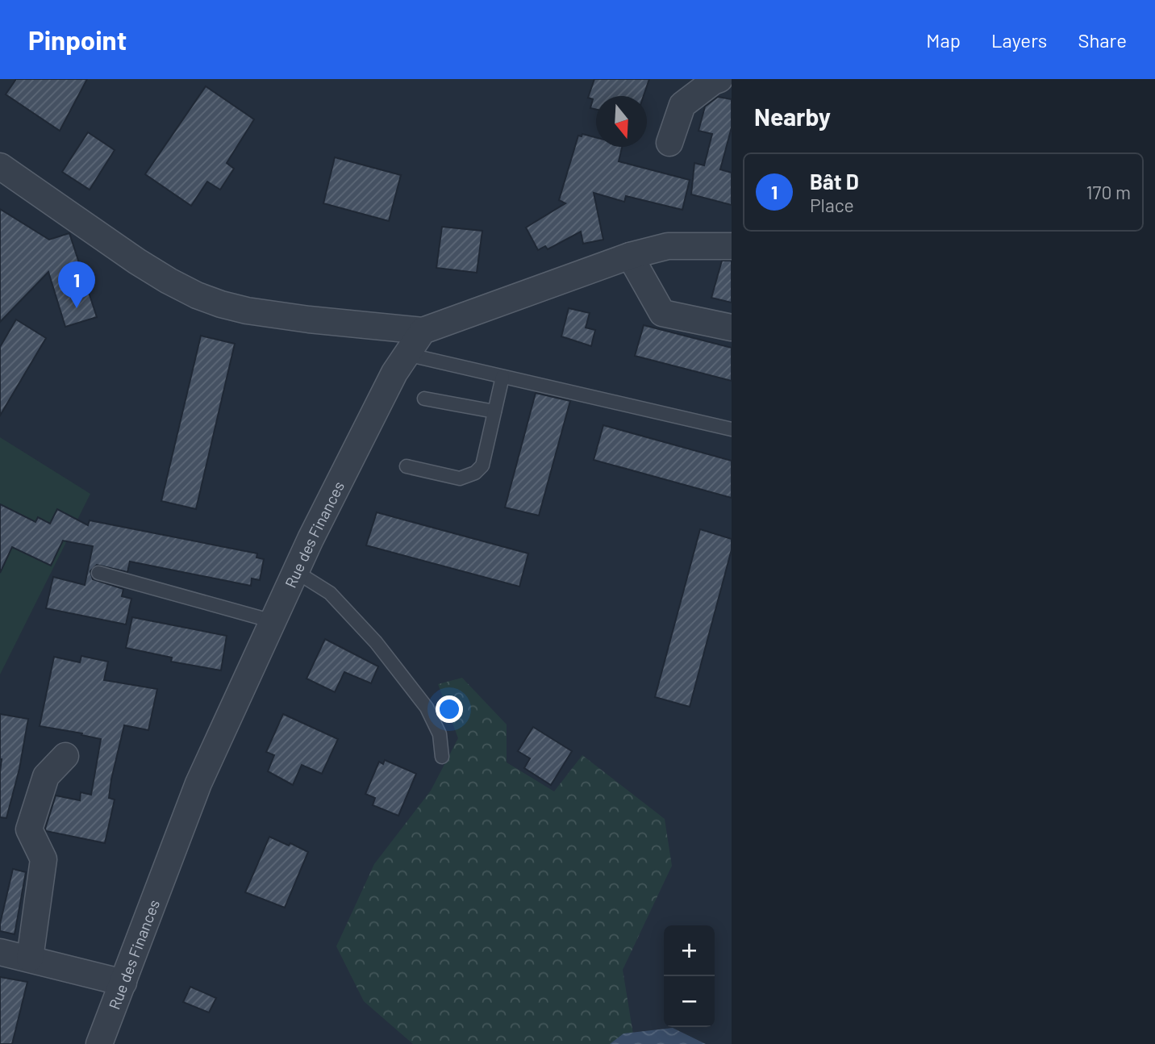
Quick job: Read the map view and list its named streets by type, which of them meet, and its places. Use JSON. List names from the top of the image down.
{
  "streets": {
    "street": ["Rue des Finances"]
  },
  "north": "bottom",
  "page": {
    "header": "Pinpoint",
    "nav": ["Map", "Layers", "Share"],
    "heading": "Nearby",
    "list": [
      {
        "mark": "1",
        "name": "Bât D",
        "note": "Place",
        "value": "170 m"
      }
    ],
    "pins": "1",
    "map_buttons": ["+", "−"]
  }
}
